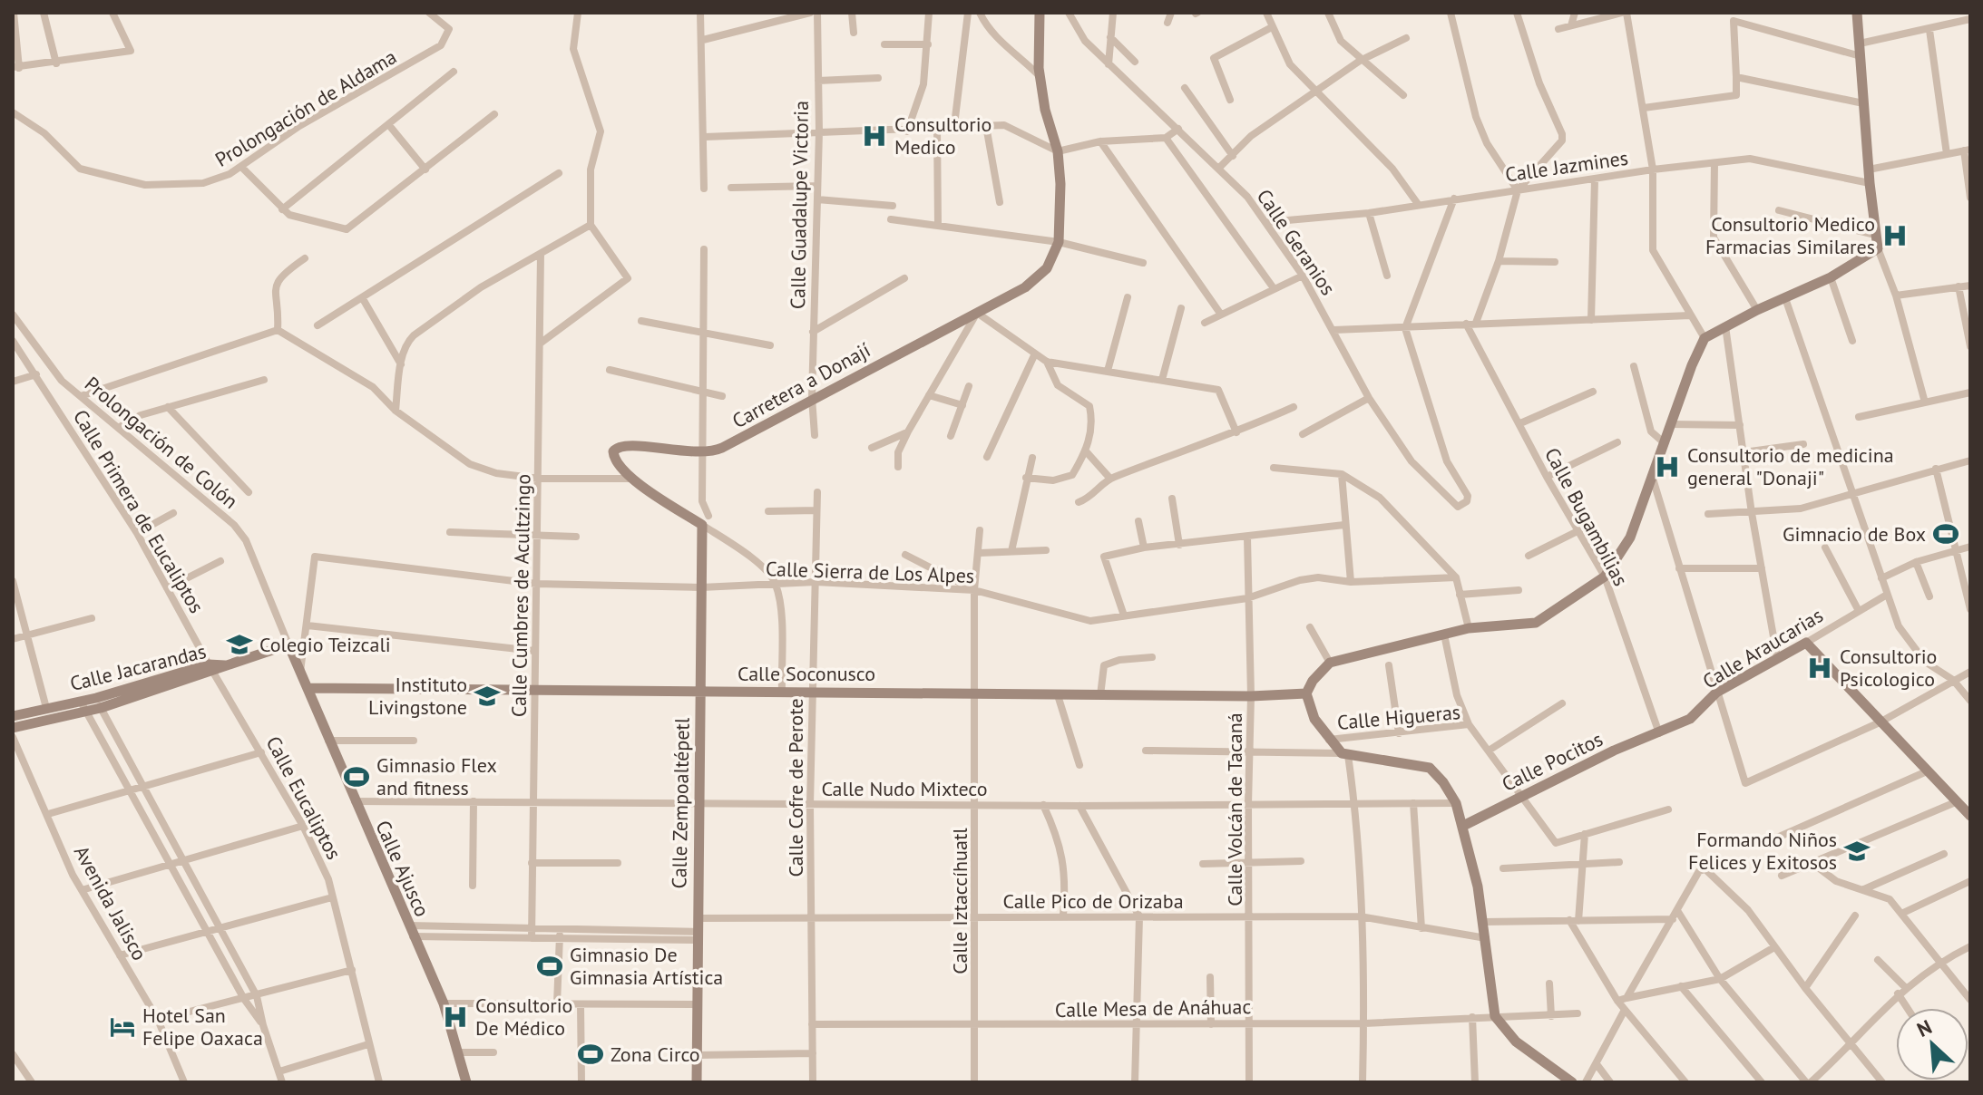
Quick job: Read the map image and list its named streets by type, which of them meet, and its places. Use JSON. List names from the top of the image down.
{
  "streets": {
    "main road": [
      "Carretera a Donají",
      "Calle Araucarias",
      "Calle Jacarandas",
      "Calle Soconusco",
      "Calle Pocitos",
      "Calle Zempoaltépetl",
      "Calle Ajusco"
    ],
    "street": [
      "Prolongación de Aldama",
      "Calle Jazmines",
      "Calle Guadalupe Victoria",
      "Calle Geranios",
      "Prolongación de Colón",
      "Calle Primera de Eucaliptos",
      "Calle Bugambilias",
      "Calle Sierra de Los Alpes",
      "Calle Cumbres de Acultzingo",
      "Calle Higueras",
      "Calle Cofre de Perote",
      "Calle Nudo Mixteco",
      "Calle Eucaliptos",
      "Calle Volcán de Tacaná",
      "Calle Iztaccíhuatl",
      "Calle Pico de Orizaba",
      "Avenida Jalisco",
      "Calle Mesa de Anáhuac"
    ]
  },
  "crossings": [
    ["Calle Jazmines", "Calle Geranios"],
    ["Calle Guadalupe Victoria", "Carretera a Donají"],
    ["Carretera a Donají", "Calle Sierra de Los Alpes"],
    ["Carretera a Donají", "Calle Zempoaltépetl"],
    ["Prolongación de Colón", "Calle Jacarandas"],
    ["Prolongación de Colón", "Calle Ajusco"],
    ["Calle Primera de Eucaliptos", "Calle Jacarandas"],
    ["Calle Primera de Eucaliptos", "Calle Eucaliptos"],
    ["Calle Bugambilias", "Calle Araucarias"],
    ["Calle Bugambilias", "Calle Pocitos"],
    ["Calle Sierra de Los Alpes", "Calle Cumbres de Acultzingo"],
    ["Calle Sierra de Los Alpes", "Calle Cofre de Perote"],
    ["Calle Sierra de Los Alpes", "Calle Zempoaltépetl"],
    ["Calle Sierra de Los Alpes", "Calle Volcán de Tacaná"],
    ["Calle Sierra de Los Alpes", "Calle Iztaccíhuatl"],
    ["Calle Cumbres de Acultzingo", "Calle Soconusco"],
    ["Calle Cumbres de Acultzingo", "Calle Nudo Mixteco"],
    ["Calle Araucarias", "Calle Pocitos"],
    ["Calle Jacarandas", "Calle Eucaliptos"],
    ["Calle Jacarandas", "Calle Ajusco"],
    ["Calle Soconusco", "Calle Cofre de Perote"],
    ["Calle Soconusco", "Calle Zempoaltépetl"],
    ["Calle Soconusco", "Calle Volcán de Tacaná"],
    ["Calle Soconusco", "Calle Ajusco"],
    ["Calle Soconusco", "Calle Iztaccíhuatl"],
    ["Calle Higueras", "Calle Pocitos"],
    ["Calle Cofre de Perote", "Calle Nudo Mixteco"],
    ["Calle Cofre de Perote", "Calle Pico de Orizaba"],
    ["Calle Cofre de Perote", "Calle Mesa de Anáhuac"],
    ["Calle Nudo Mixteco", "Calle Zempoaltépetl"],
    ["Calle Nudo Mixteco", "Calle Volcán de Tacaná"],
    ["Calle Nudo Mixteco", "Calle Ajusco"],
    ["Calle Nudo Mixteco", "Calle Iztaccíhuatl"],
    ["Calle Zempoaltépetl", "Calle Pico de Orizaba"],
    ["Calle Volcán de Tacaná", "Calle Pico de Orizaba"],
    ["Calle Volcán de Tacaná", "Calle Mesa de Anáhuac"],
    ["Calle Iztaccíhuatl", "Calle Pico de Orizaba"],
    ["Calle Iztaccíhuatl", "Calle Mesa de Anáhuac"]
  ],
  "places": {
    "hospital": [
      "Consultorio Medico",
      "Consultorio Medico Farmacias Similares",
      "Consultorio de medicina general \"Donaji\"",
      "Consultorio Psicologico",
      "Consultorio De Médico"
    ],
    "sports": [
      "Gimnacio de Box",
      "Gimnasio Flex and fitness",
      "Gimnasio De Gimnasia Artística",
      "Zona Circo"
    ],
    "school or university": ["Colegio Teizcali", "Instituto Livingstone", "Formando Niños Felices y Exitosos"],
    "hotel": ["Hotel San Felipe Oaxaca"]
  },
  "north": "top left"
}
